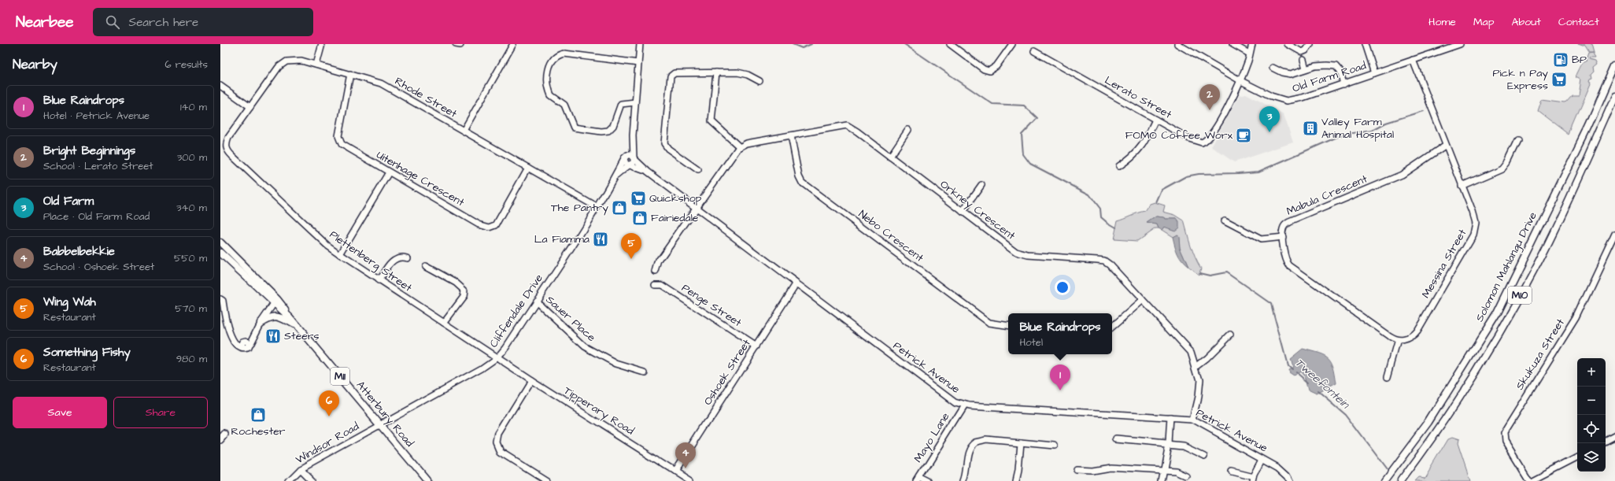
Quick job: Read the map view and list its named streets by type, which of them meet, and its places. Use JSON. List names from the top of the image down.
{
  "streets": {
    "main road": [
      "Solomon Mahlangu Drive",
      "M10",
      "M11",
      "Atterbury Road"
    ],
    "street": [
      "Old Farm Road",
      "Rhode Street",
      "Lerato Street",
      "Uitenhage Crescent",
      "Mabula Crescent",
      "Orkney Crescent",
      "Nebo Crescent",
      "Plettenberg Street",
      "Messina Street",
      "Penge Street",
      "Cliffendale Drive",
      "Sauer Place",
      "Skukuza Street",
      "Petrick Avenue",
      "Oshoek Street",
      "Tipperary Road",
      "Mayo Lane",
      "Windsor Road"
    ]
  },
  "crossings": [
    ["Old Farm Road", "Lerato Street"],
    ["Old Farm Road", "Messina Street"],
    ["Rhode Street", "Uitenhage Crescent"],
    ["Rhode Street", "Plettenberg Street"],
    ["Rhode Street", "Cliffendale Drive"],
    ["Mabula Crescent", "Messina Street"],
    ["Orkney Crescent", "Nebo Crescent"],
    ["Orkney Crescent", "Petrick Avenue"],
    ["Plettenberg Street", "Cliffendale Drive"],
    ["Plettenberg Street", "Tipperary Road"],
    ["Penge Street", "Oshoek Street"],
    ["Cliffendale Drive", "Sauer Place"],
    ["Cliffendale Drive", "Petrick Avenue"],
    ["Cliffendale Drive", "Tipperary Road"],
    ["Cliffendale Drive", "Atterbury Road"],
    ["Cliffendale Drive", "Windsor Road"],
    ["Petrick Avenue", "Oshoek Street"],
    ["Petrick Avenue", "Mayo Lane"],
    ["Oshoek Street", "Tipperary Road"],
    ["Atterbury Road", "Windsor Road"]
  ],
  "water": ["Tweefontein"],
  "places": {
    "fuel station": ["BP"],
    "supermarket": ["Pick n Pay Express", "Quickshop"],
    "building": ["Valley Farm Animal Hospital"],
    "cafe": ["FOMO Coffee Worx"],
    "shop": ["The Pantry", "Fairiedale", "Rochester"],
    "restaurant": ["La Fiamma", "Steers"]
  },
  "page": {
    "header": "Nearbee",
    "search": "Search here",
    "nav": [
      "Home",
      "Map",
      "About",
      "Contact"
    ],
    "heading": ["Nearby", "6 results"],
    "pins": [
      "2",
      "3",
      "5",
      "1",
      "6",
      "4"
    ],
    "list": [
      {
        "mark": "1",
        "name": "Blue Raindrops",
        "note": "Hotel · Petrick Avenue",
        "value": "140 m"
      },
      {
        "mark": "2",
        "name": "Bright Beginnings",
        "note": "School · Lerato Street",
        "value": "300 m"
      },
      {
        "mark": "3",
        "name": "Old Farm",
        "note": "Place · Old Farm Road",
        "value": "340 m"
      },
      {
        "mark": "4",
        "name": "Babbelbekkie",
        "note": "School · Oshoek Street",
        "value": "550 m"
      },
      {
        "mark": "5",
        "name": "Wing Wah",
        "note": "Restaurant",
        "value": "570 m"
      },
      {
        "mark": "6",
        "name": "Something Fishy",
        "note": "Restaurant",
        "value": "980 m"
      }
    ],
    "popup": ["Blue Raindrops", "Hotel"],
    "map_buttons": ["+", "−"],
    "buttons": ["Save", "Share"]
  }
}
